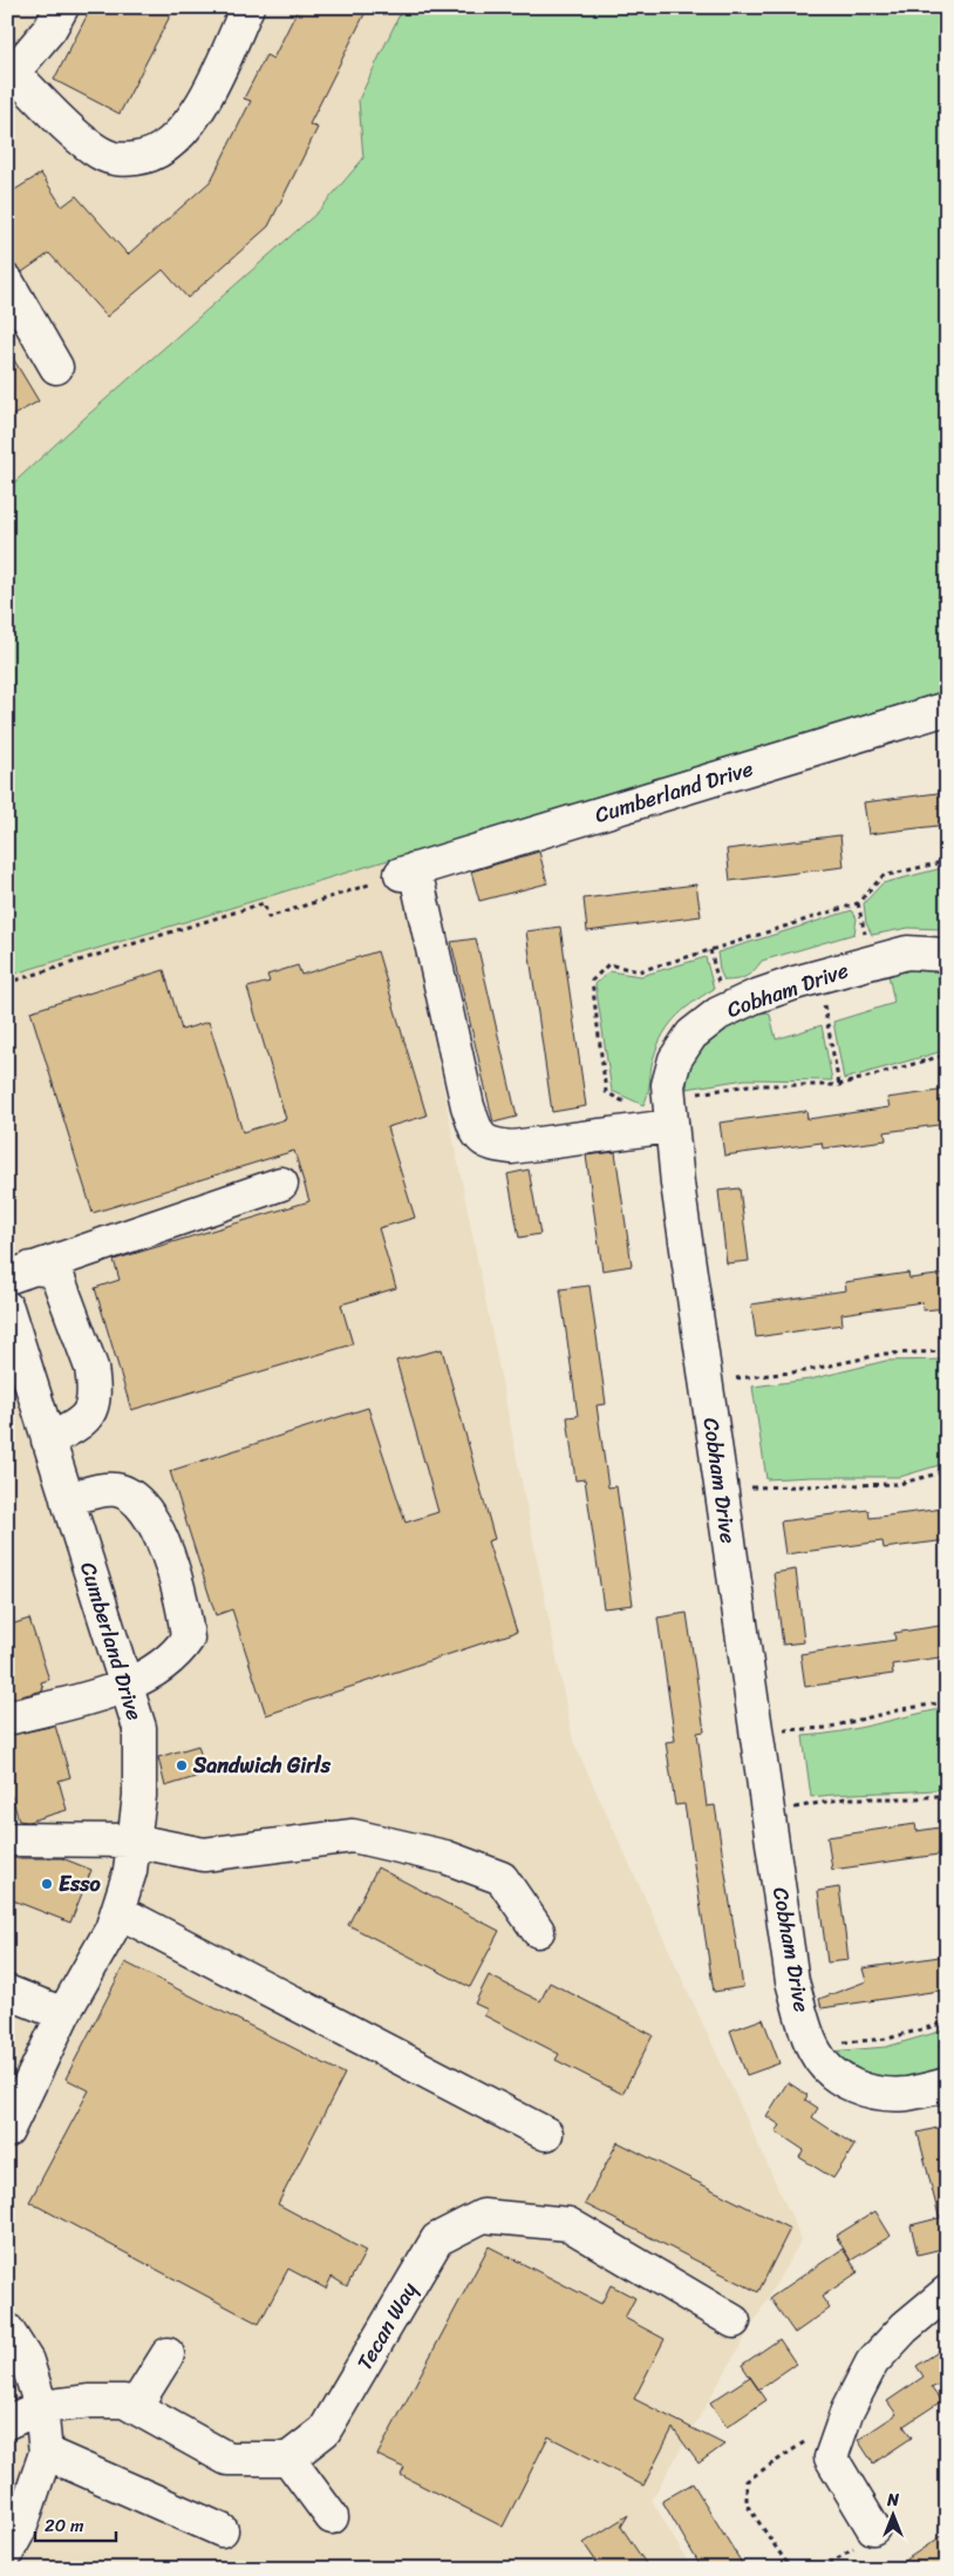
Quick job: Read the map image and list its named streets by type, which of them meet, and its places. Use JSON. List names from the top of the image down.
{
  "streets": {
    "street": ["Cumberland Drive", "Cobham Drive", "Tecan Way"]
  },
  "places": ["Sandwich Girls", "Esso"],
  "scale_bar": "20 m",
  "north": "top"
}
